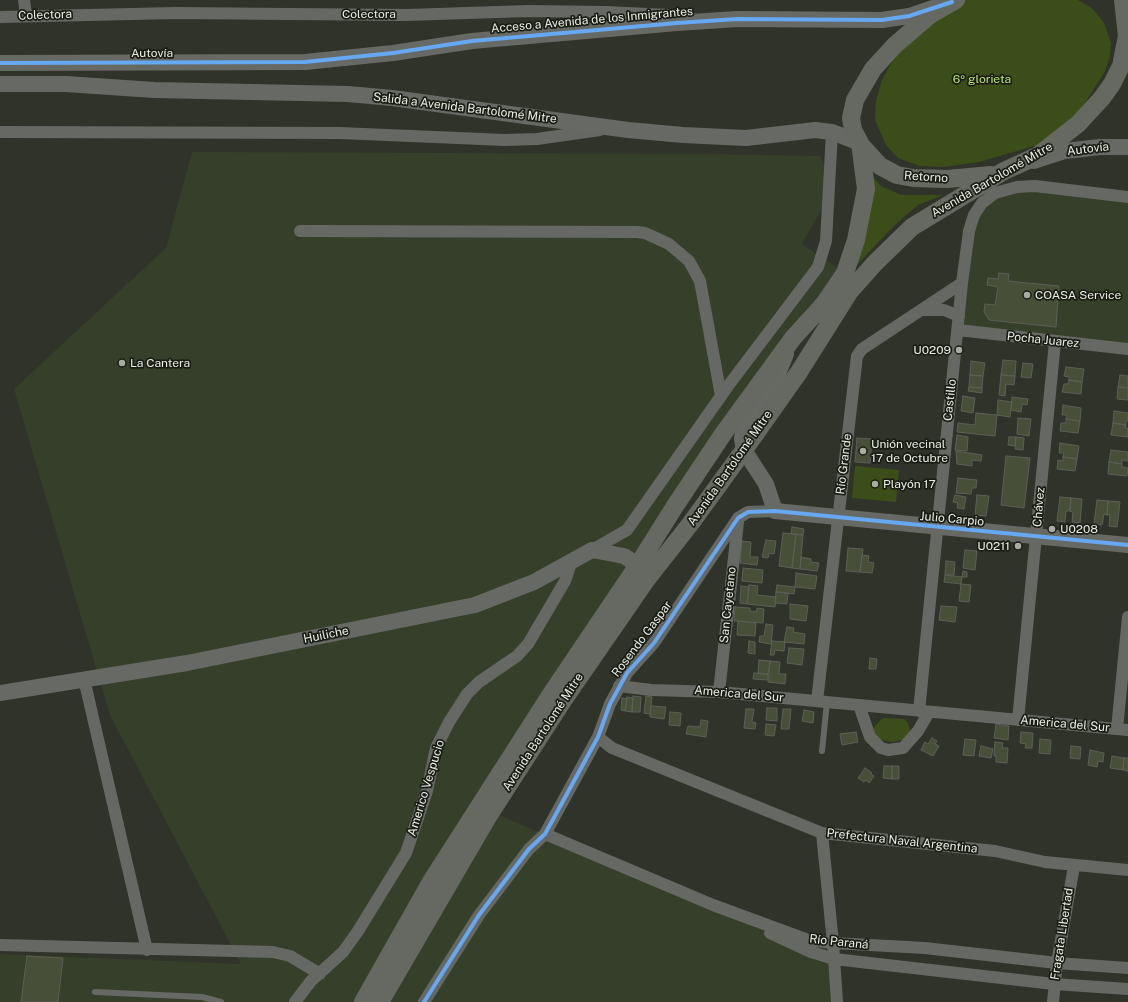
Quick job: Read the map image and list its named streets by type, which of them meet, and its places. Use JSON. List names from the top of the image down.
{
  "streets": {
    "main road": ["Retorno", "Avenida Bartolomé Mitre"],
    "street": [
      "Colectora",
      "Acceso a Avenida de los Inmigrantes",
      "Autovía",
      "Salida a Avenida Bartolomé Mitre",
      "Pocha Juarez",
      "Castillo",
      "Río Grande",
      "Chávez",
      "Julio Carpio",
      "San Cayetano",
      "Huiliche",
      "Rosendo Gaspar",
      "America del Sur",
      "Americo Vespucio",
      "Prefectura Naval Argentina",
      "Fragata Libertad",
      "Río Paraná"
    ]
  },
  "crossings": [
    ["Colectora", "Acceso a Avenida de los Inmigrantes"],
    ["Acceso a Avenida de los Inmigrantes", "Autovía"],
    ["Acceso a Avenida de los Inmigrantes", "Avenida Bartolomé Mitre"],
    ["Autovía", "Retorno"],
    ["Autovía", "Avenida Bartolomé Mitre"],
    ["Salida a Avenida Bartolomé Mitre", "Retorno"],
    ["Salida a Avenida Bartolomé Mitre", "Avenida Bartolomé Mitre"],
    ["Retorno", "Avenida Bartolomé Mitre"],
    ["Pocha Juarez", "Castillo"],
    ["Pocha Juarez", "Chávez"],
    ["Castillo", "Río Grande"],
    ["Castillo", "Julio Carpio"],
    ["Castillo", "America del Sur"],
    ["Río Grande", "Julio Carpio"],
    ["Río Grande", "America del Sur"],
    ["Chávez", "Julio Carpio"],
    ["Chávez", "America del Sur"],
    ["San Cayetano", "Rosendo Gaspar"],
    ["San Cayetano", "America del Sur"],
    ["Huiliche", "Americo Vespucio"],
    ["Rosendo Gaspar", "America del Sur"],
    ["Rosendo Gaspar", "Prefectura Naval Argentina"],
    ["Rosendo Gaspar", "Río Paraná"],
    ["Prefectura Naval Argentina", "Fragata Libertad"],
    ["Fragata Libertad", "Río Paraná"]
  ],
  "parks": ["6º glorieta"],
  "places": [
    "COASA Service",
    "U0209",
    "La Cantera",
    "Unión vecinal 17 de Octubre",
    "Playón 17",
    "U0208",
    "U0211"
  ]
}
